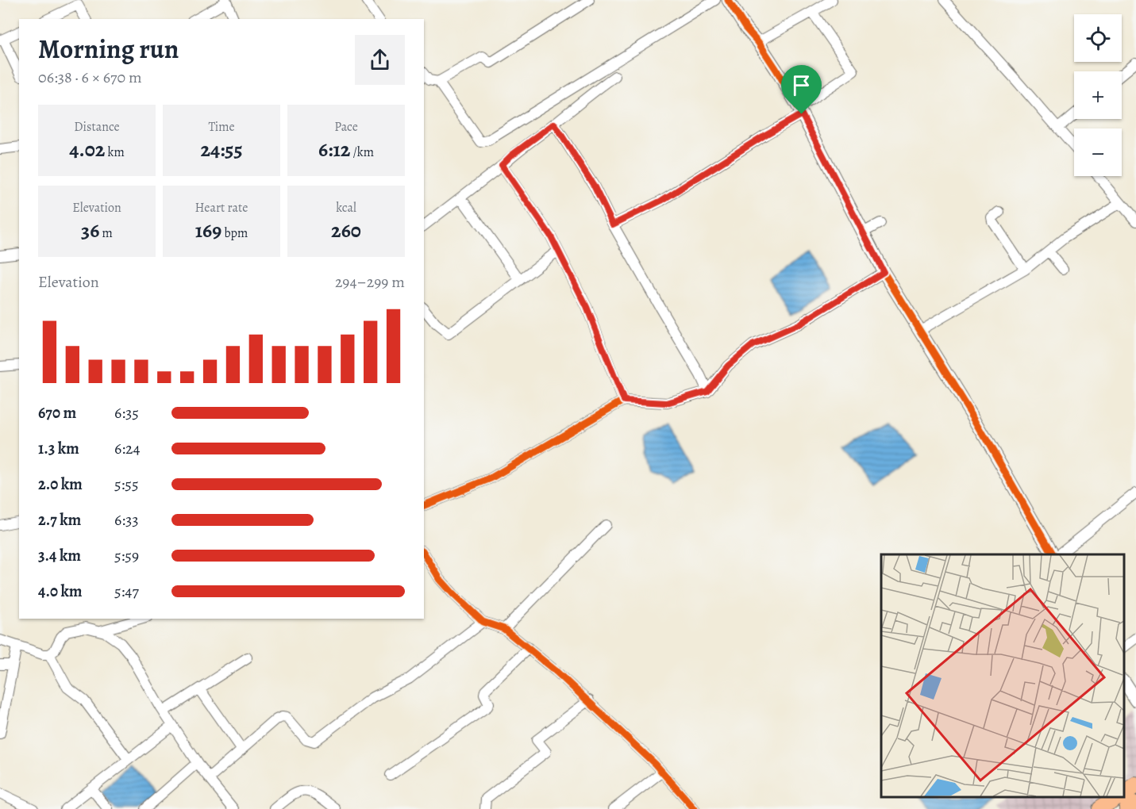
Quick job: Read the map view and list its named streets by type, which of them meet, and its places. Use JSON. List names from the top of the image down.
{
  "page": {
    "map_buttons": ["+", "−"],
    "heading": ["Morning run", "06:38 · 6 × 670 m"],
    "stats": [
      ["Distance", "4.02 km"],
      ["Time", "24:55"],
      ["Pace", "6:12 /km"],
      ["Elevation", "36 m"],
      ["Heart rate", "169 bpm"],
      ["kcal", "260"]
    ],
    "chart": ["Elevation", "294–299 m"],
    "list": [
      {
        "name": "670 m",
        "note": "6:35"
      },
      {
        "name": "1.3 km",
        "note": "6:24"
      },
      {
        "name": "2.0 km",
        "note": "5:55"
      },
      {
        "name": "2.7 km",
        "note": "6:33"
      },
      {
        "name": "3.4 km",
        "note": "5:59"
      },
      {
        "name": "4.0 km",
        "note": "5:47"
      }
    ]
  }
}
